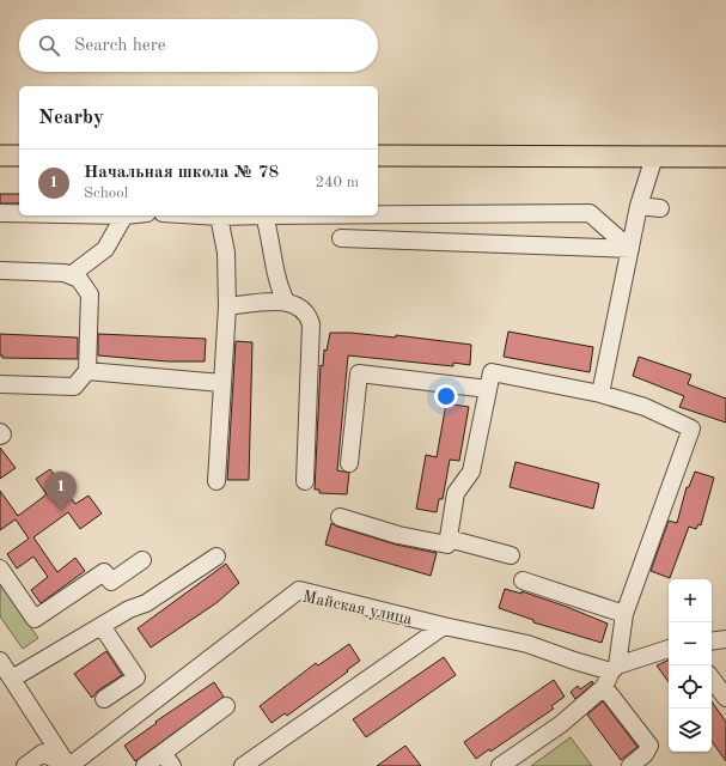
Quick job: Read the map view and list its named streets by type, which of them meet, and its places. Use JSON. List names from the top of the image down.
{
  "streets": {
    "street": ["Майская улица"]
  },
  "page": {
    "search": "Search here",
    "heading": "Nearby",
    "list": [
      {
        "mark": "1",
        "name": "Начальная школа № 78",
        "note": "School",
        "value": "240 m"
      }
    ],
    "pins": "1",
    "map_buttons": ["+", "−"]
  }
}
